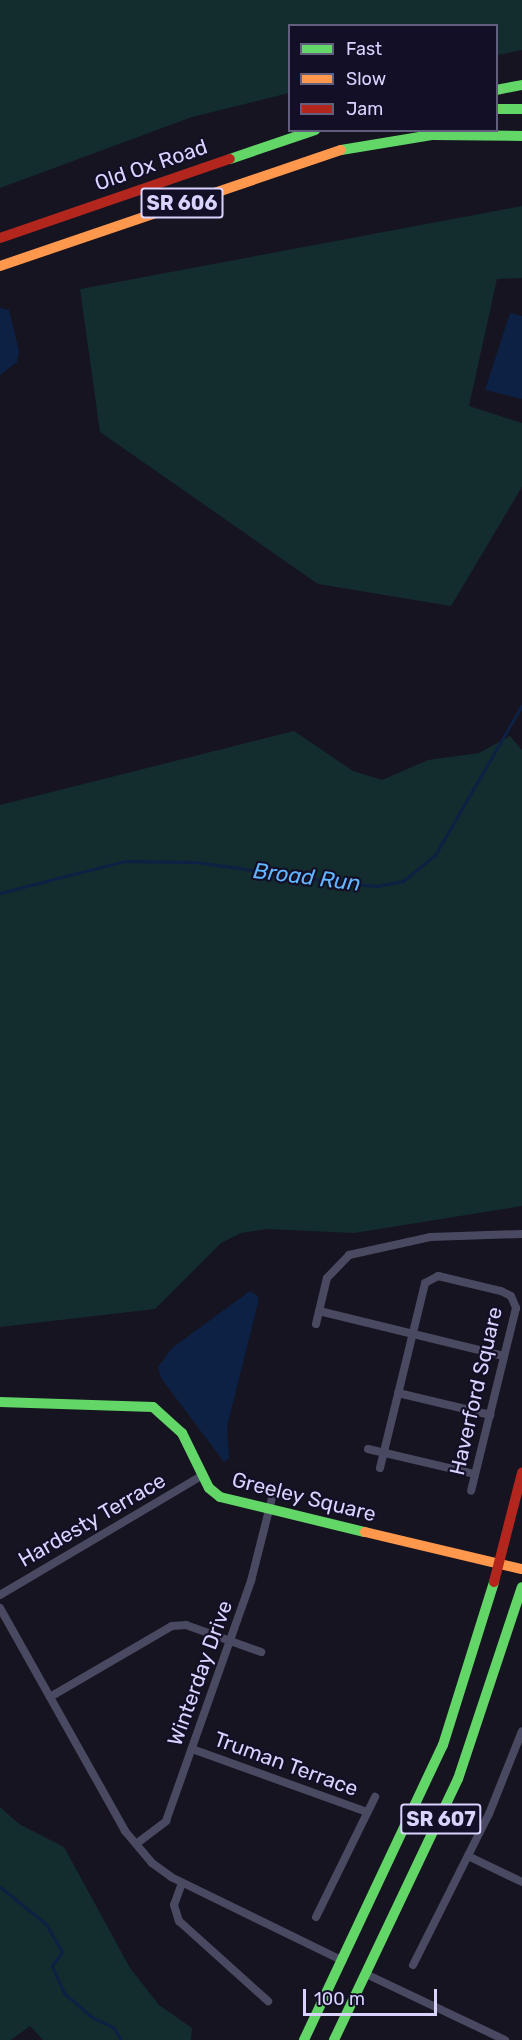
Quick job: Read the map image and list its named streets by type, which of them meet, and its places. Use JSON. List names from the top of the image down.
{
  "streets": {
    "main road": [
      "Old Ox Road",
      "SR 606",
      "Greeley Square",
      "SR 607"
    ],
    "street": [
      "Haverford Square",
      "Hardesty Terrace",
      "Winterday Drive",
      "Truman Terrace"
    ]
  },
  "crossings": [
    ["Greeley Square", "Hardesty Terrace"],
    ["Greeley Square", "Winterday Drive"],
    ["Greeley Square", "SR 607"],
    ["Winterday Drive", "Truman Terrace"]
  ],
  "water": ["Broad Run"],
  "legend": ["Fast", "Slow", "Jam"],
  "scale_bar": "100 m"
}
